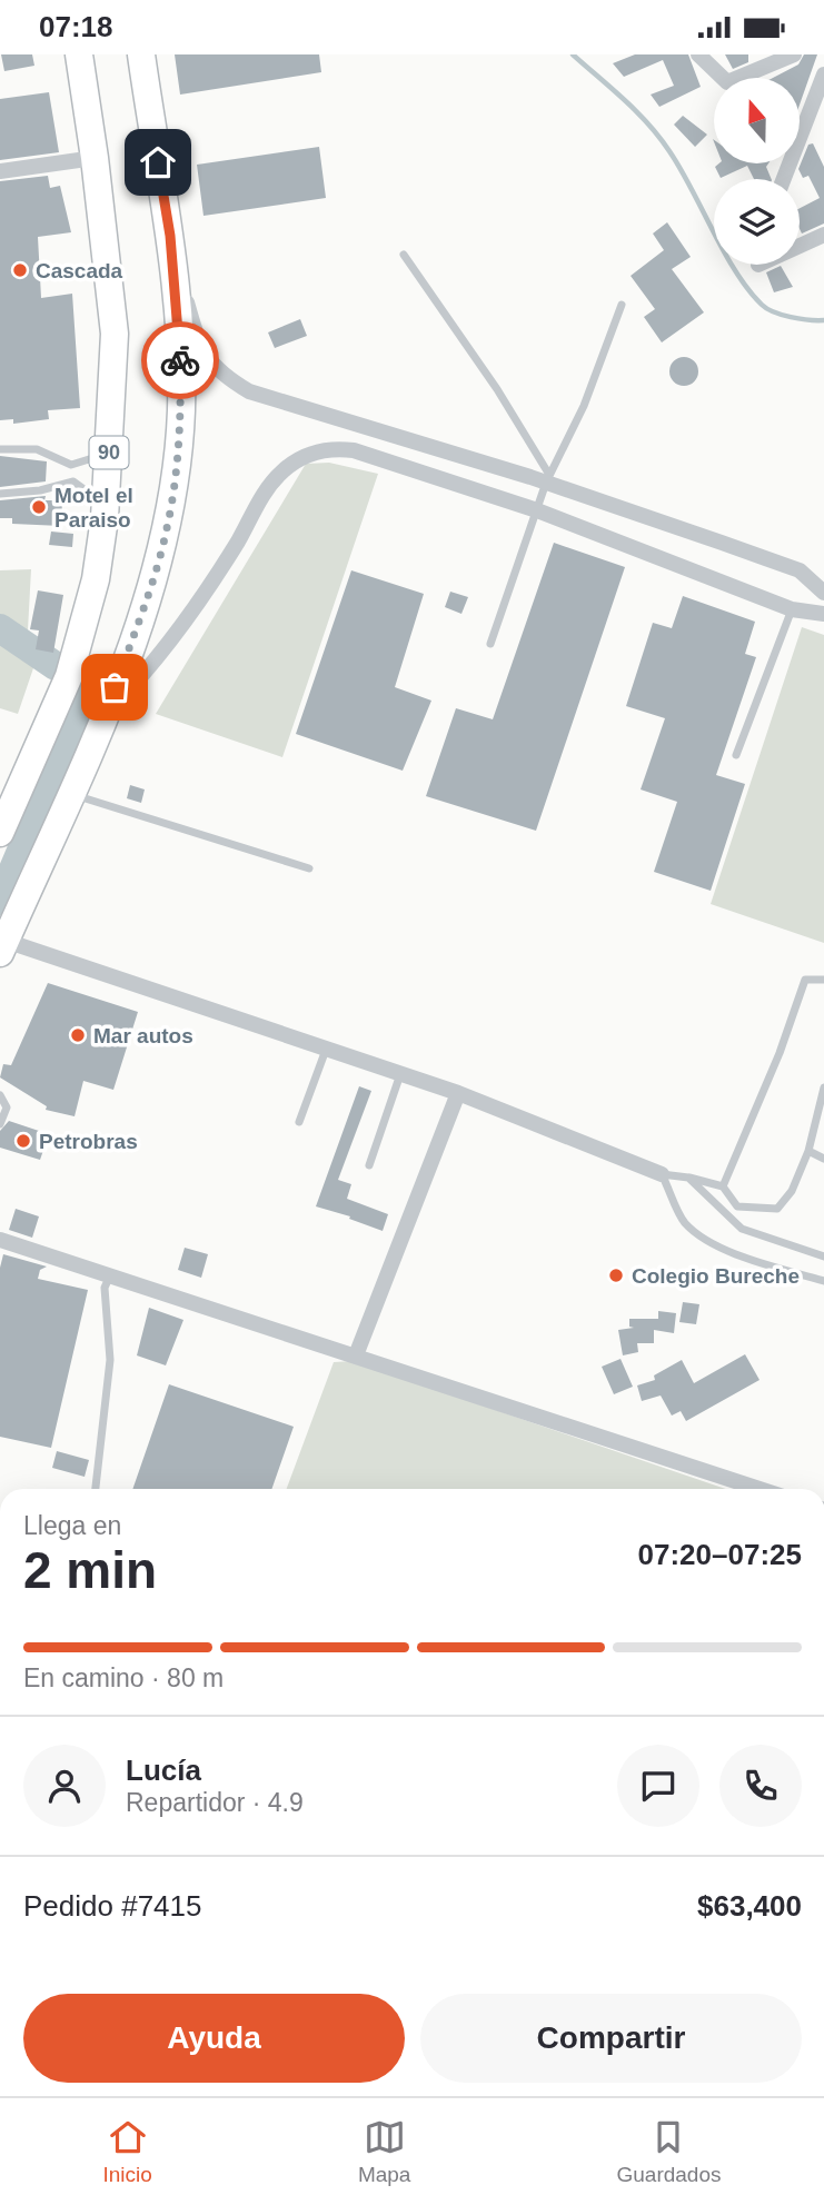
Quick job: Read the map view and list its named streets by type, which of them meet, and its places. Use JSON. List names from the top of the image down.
{
  "streets": {
    "highway": ["90"]
  },
  "places": [
    "Cascada",
    "Motel el Paraiso",
    "Mar autos",
    "Petrobras",
    "Colegio Bureche"
  ],
  "north": "top",
  "page": {
    "status": "07:18",
    "heading": ["2 min", "Llega en", "07:20–07:25"],
    "panel": [
      "Lucía",
      "Repartidor · 4.9",
      "Pedido #7415",
      "$63,400"
    ],
    "bar": "En camino · 80 m",
    "buttons": ["Ayuda", "Compartir"],
    "tabs": ["Inicio", "Mapa", "Guardados"]
  }
}
